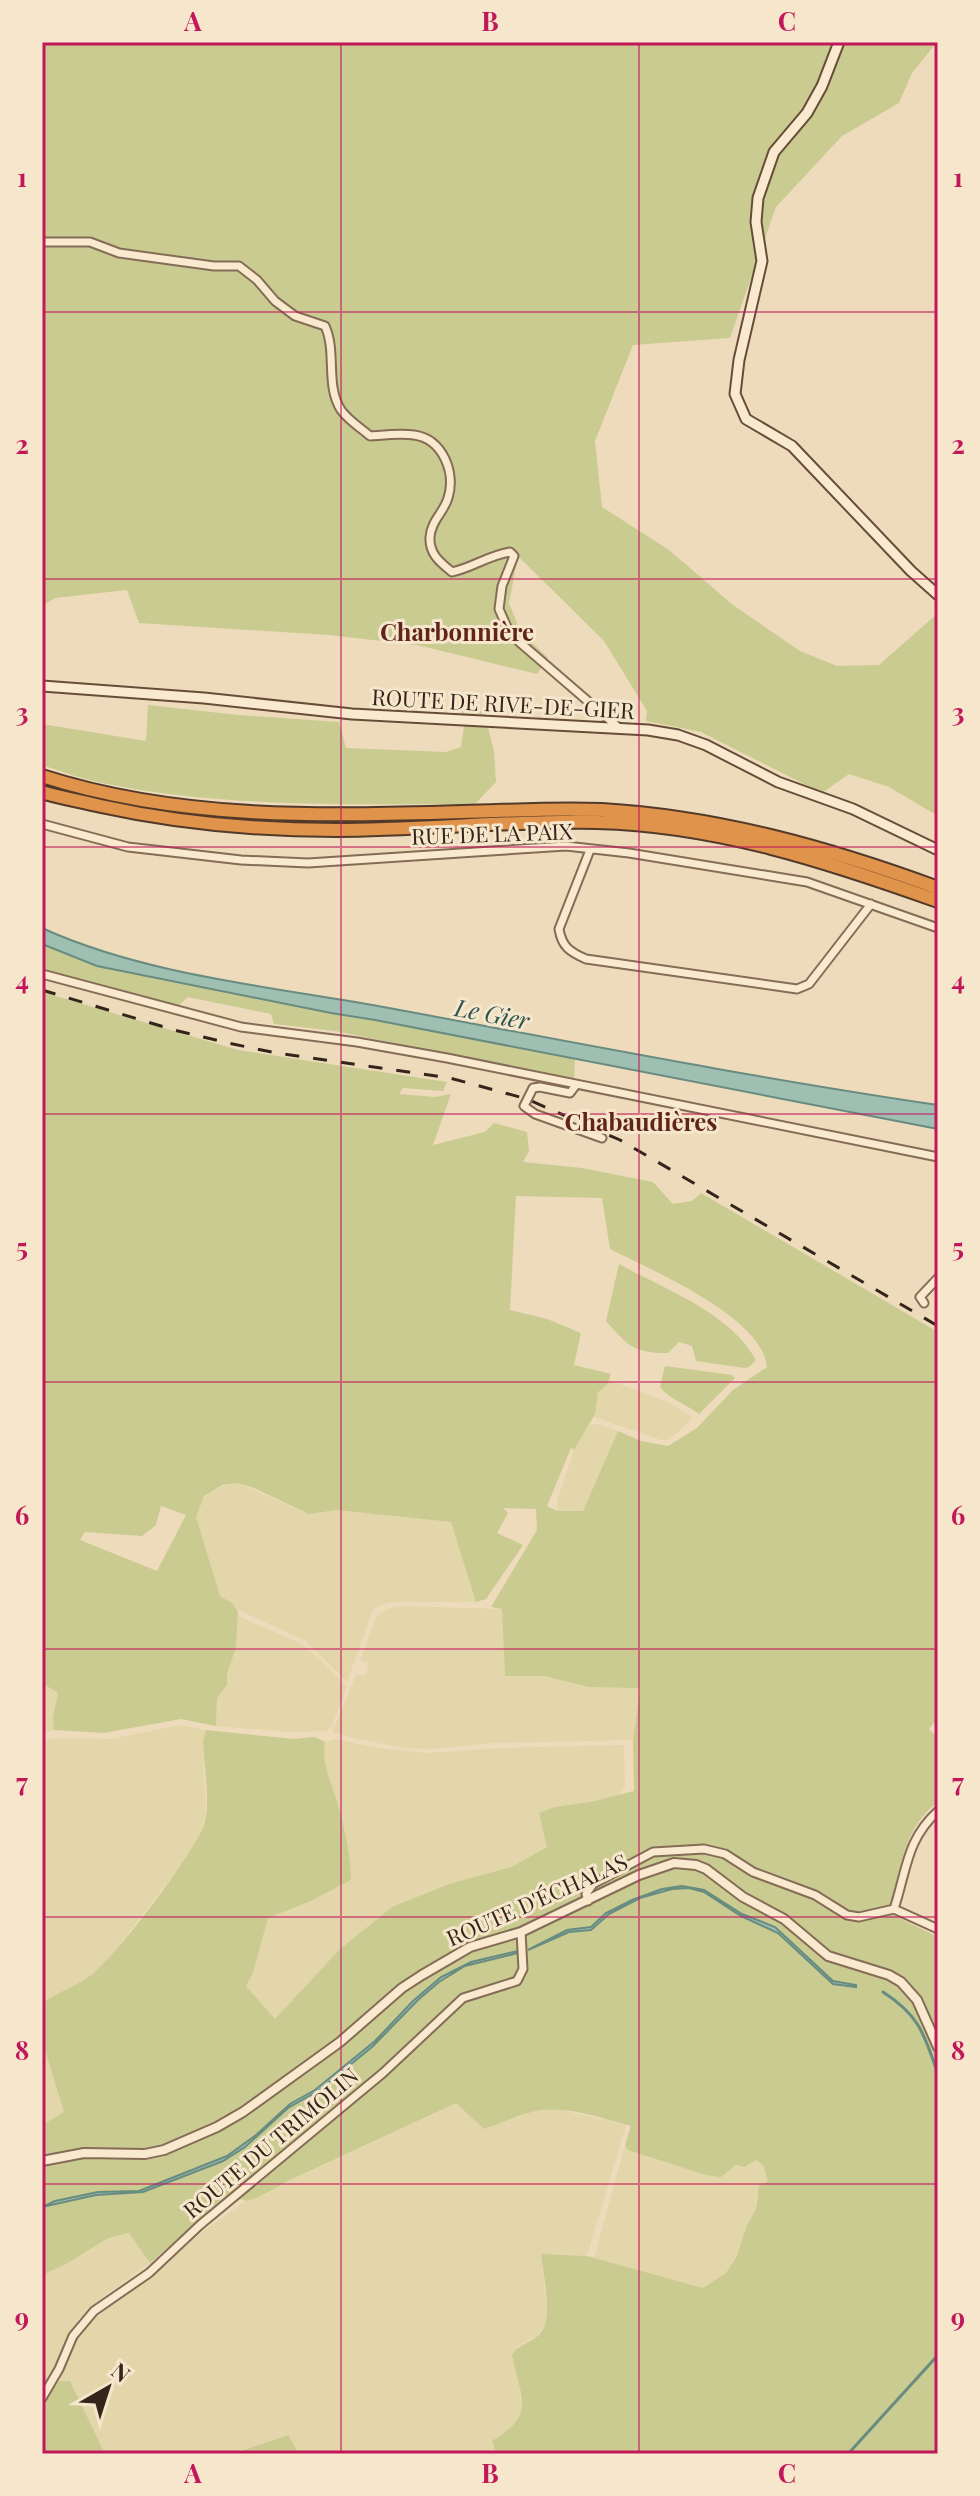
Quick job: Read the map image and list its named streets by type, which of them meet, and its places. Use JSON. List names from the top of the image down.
{
  "streets": {
    "main road": ["ROUTE DE RIVE-DE-GIER"],
    "street": ["RUE DE LA PAIX", "ROUTE D'ÉCHALAS", "ROUTE DU TRIMOLIN"]
  },
  "crossings": [
    ["ROUTE D'ÉCHALAS", "ROUTE DU TRIMOLIN"]
  ],
  "districts": ["Charbonnière", "Chabaudières"],
  "water": ["Le Gier"],
  "north": "top right",
  "grid": {
    "columns": ["A", "B", "C"],
    "rows": [
      "1",
      "2",
      "3",
      "4",
      "5",
      "6",
      "7",
      "8",
      "9"
    ]
  }
}
